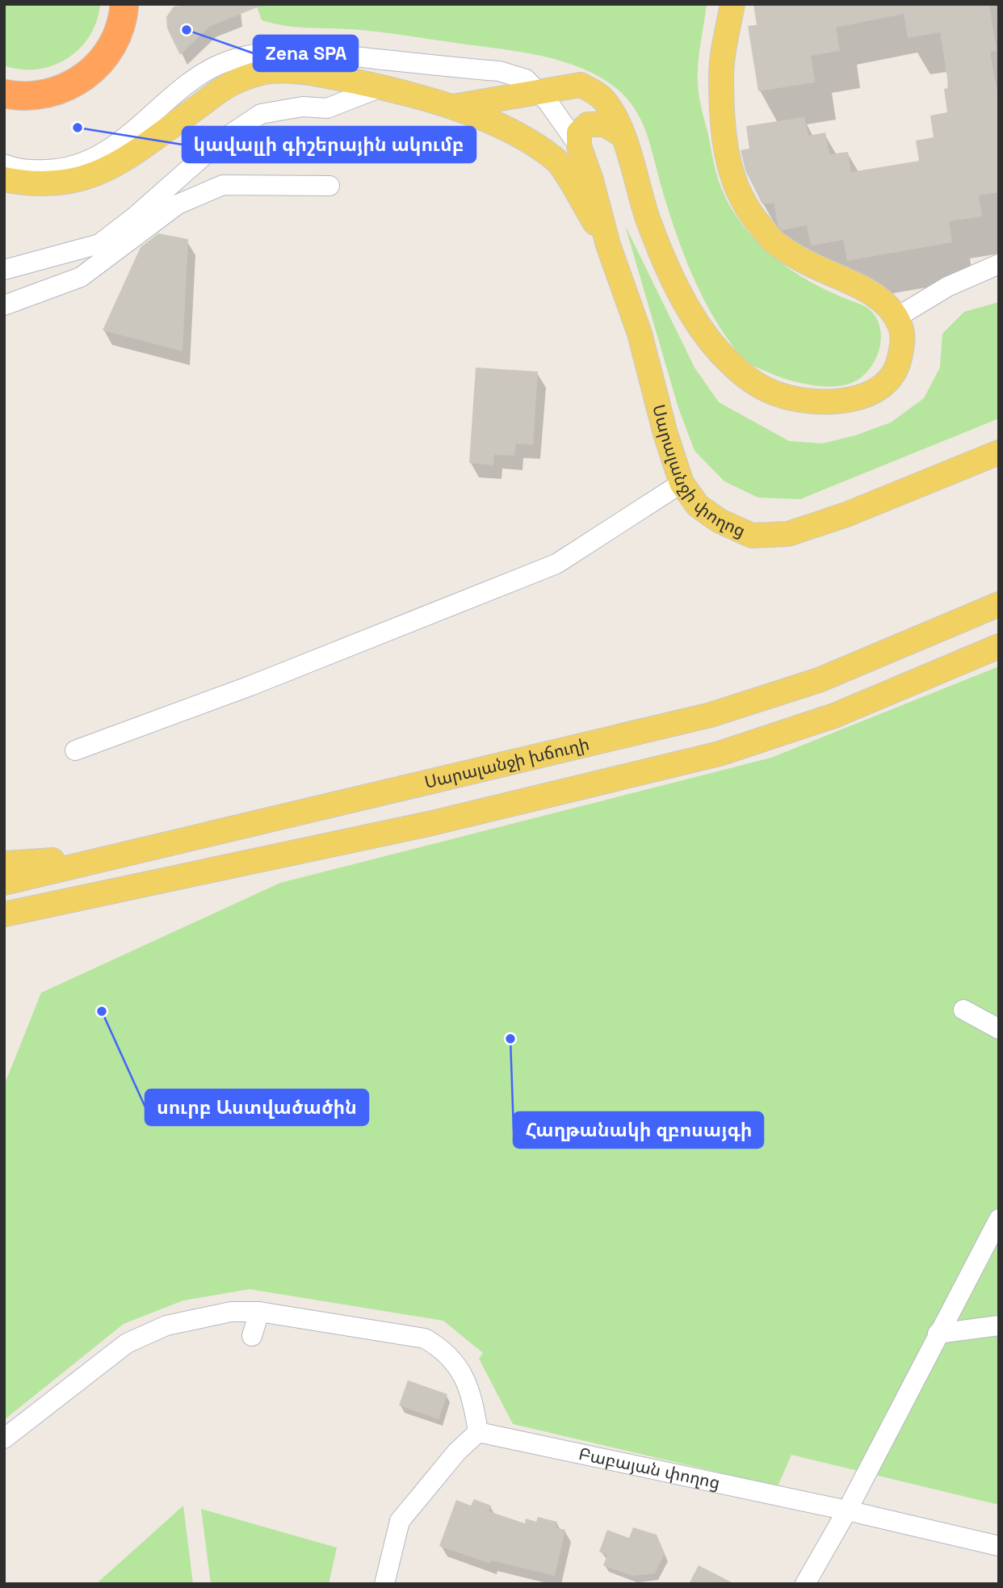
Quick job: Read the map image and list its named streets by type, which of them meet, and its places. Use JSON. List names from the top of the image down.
{
  "streets": {
    "main road": ["Սարալանջի փողոց", "Սարալանջի խճուղի"],
    "street": ["Բաբայան փողոց"]
  },
  "places": [
    "Zena SPA",
    "կավալլի գիշերային ակումբ",
    "սուրբ Աստվածածին",
    "Հաղթանակի զբոսայգի"
  ]
}
